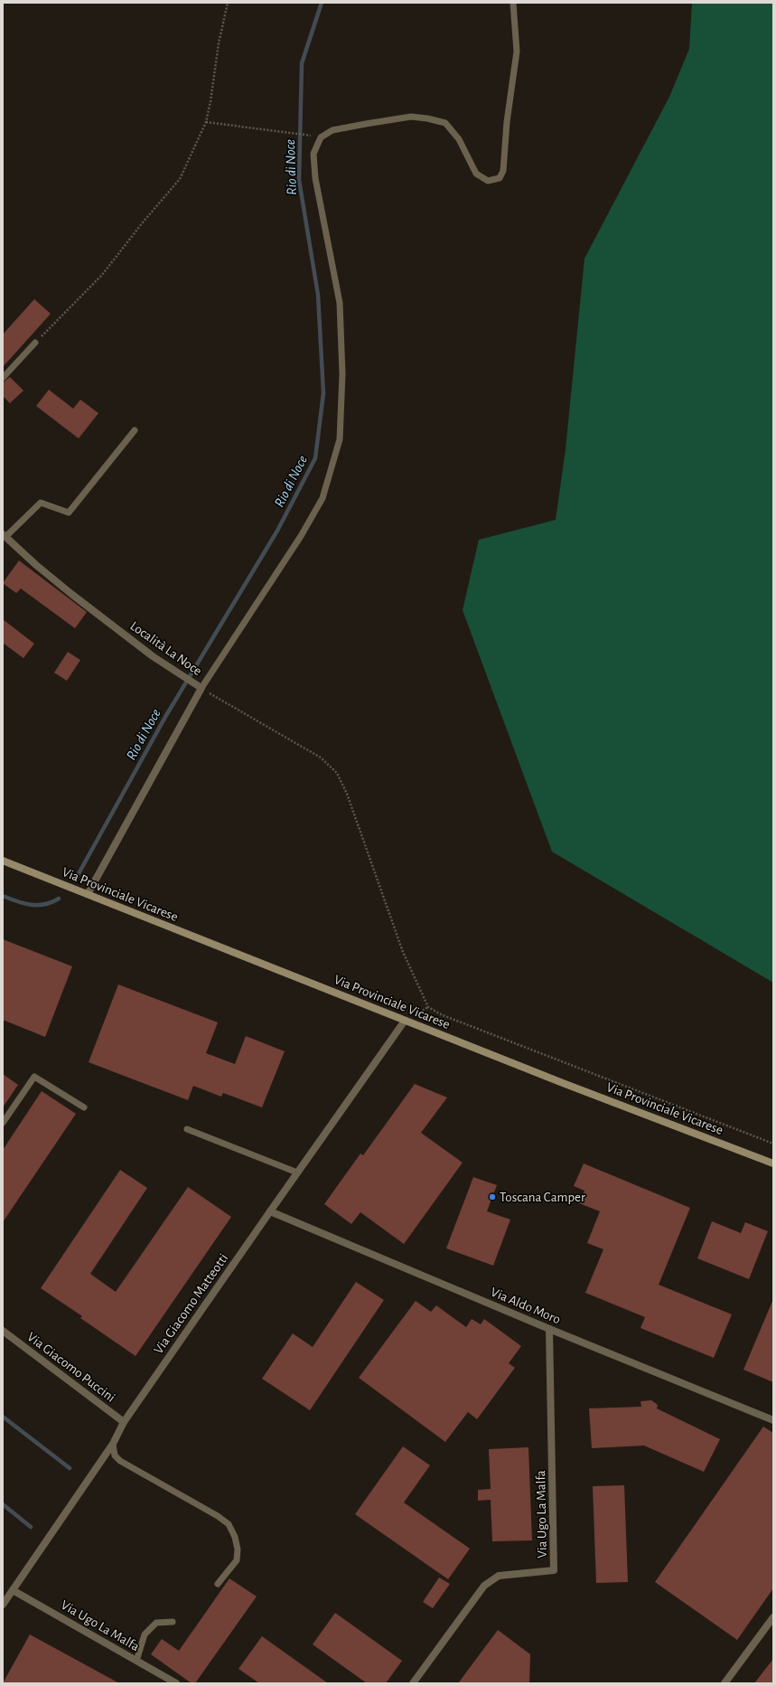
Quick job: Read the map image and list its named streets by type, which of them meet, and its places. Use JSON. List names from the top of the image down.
{
  "streets": {
    "main road": ["Via Provinciale Vicarese"],
    "street": [
      "Località La Noce",
      "Via Giacomo Matteotti",
      "Via Aldo Moro",
      "Via Giacomo Puccini",
      "Via Ugo La Malfa"
    ]
  },
  "crossings": [
    ["Località La Noce", "Via Provinciale Vicarese"],
    ["Via Provinciale Vicarese", "Via Giacomo Matteotti"],
    ["Via Giacomo Matteotti", "Via Aldo Moro"],
    ["Via Giacomo Matteotti", "Via Giacomo Puccini"],
    ["Via Giacomo Matteotti", "Via Ugo La Malfa"],
    ["Via Aldo Moro", "Via Ugo La Malfa"]
  ],
  "water": ["Rio di Noce"],
  "places": ["Toscana Camper"]
}
